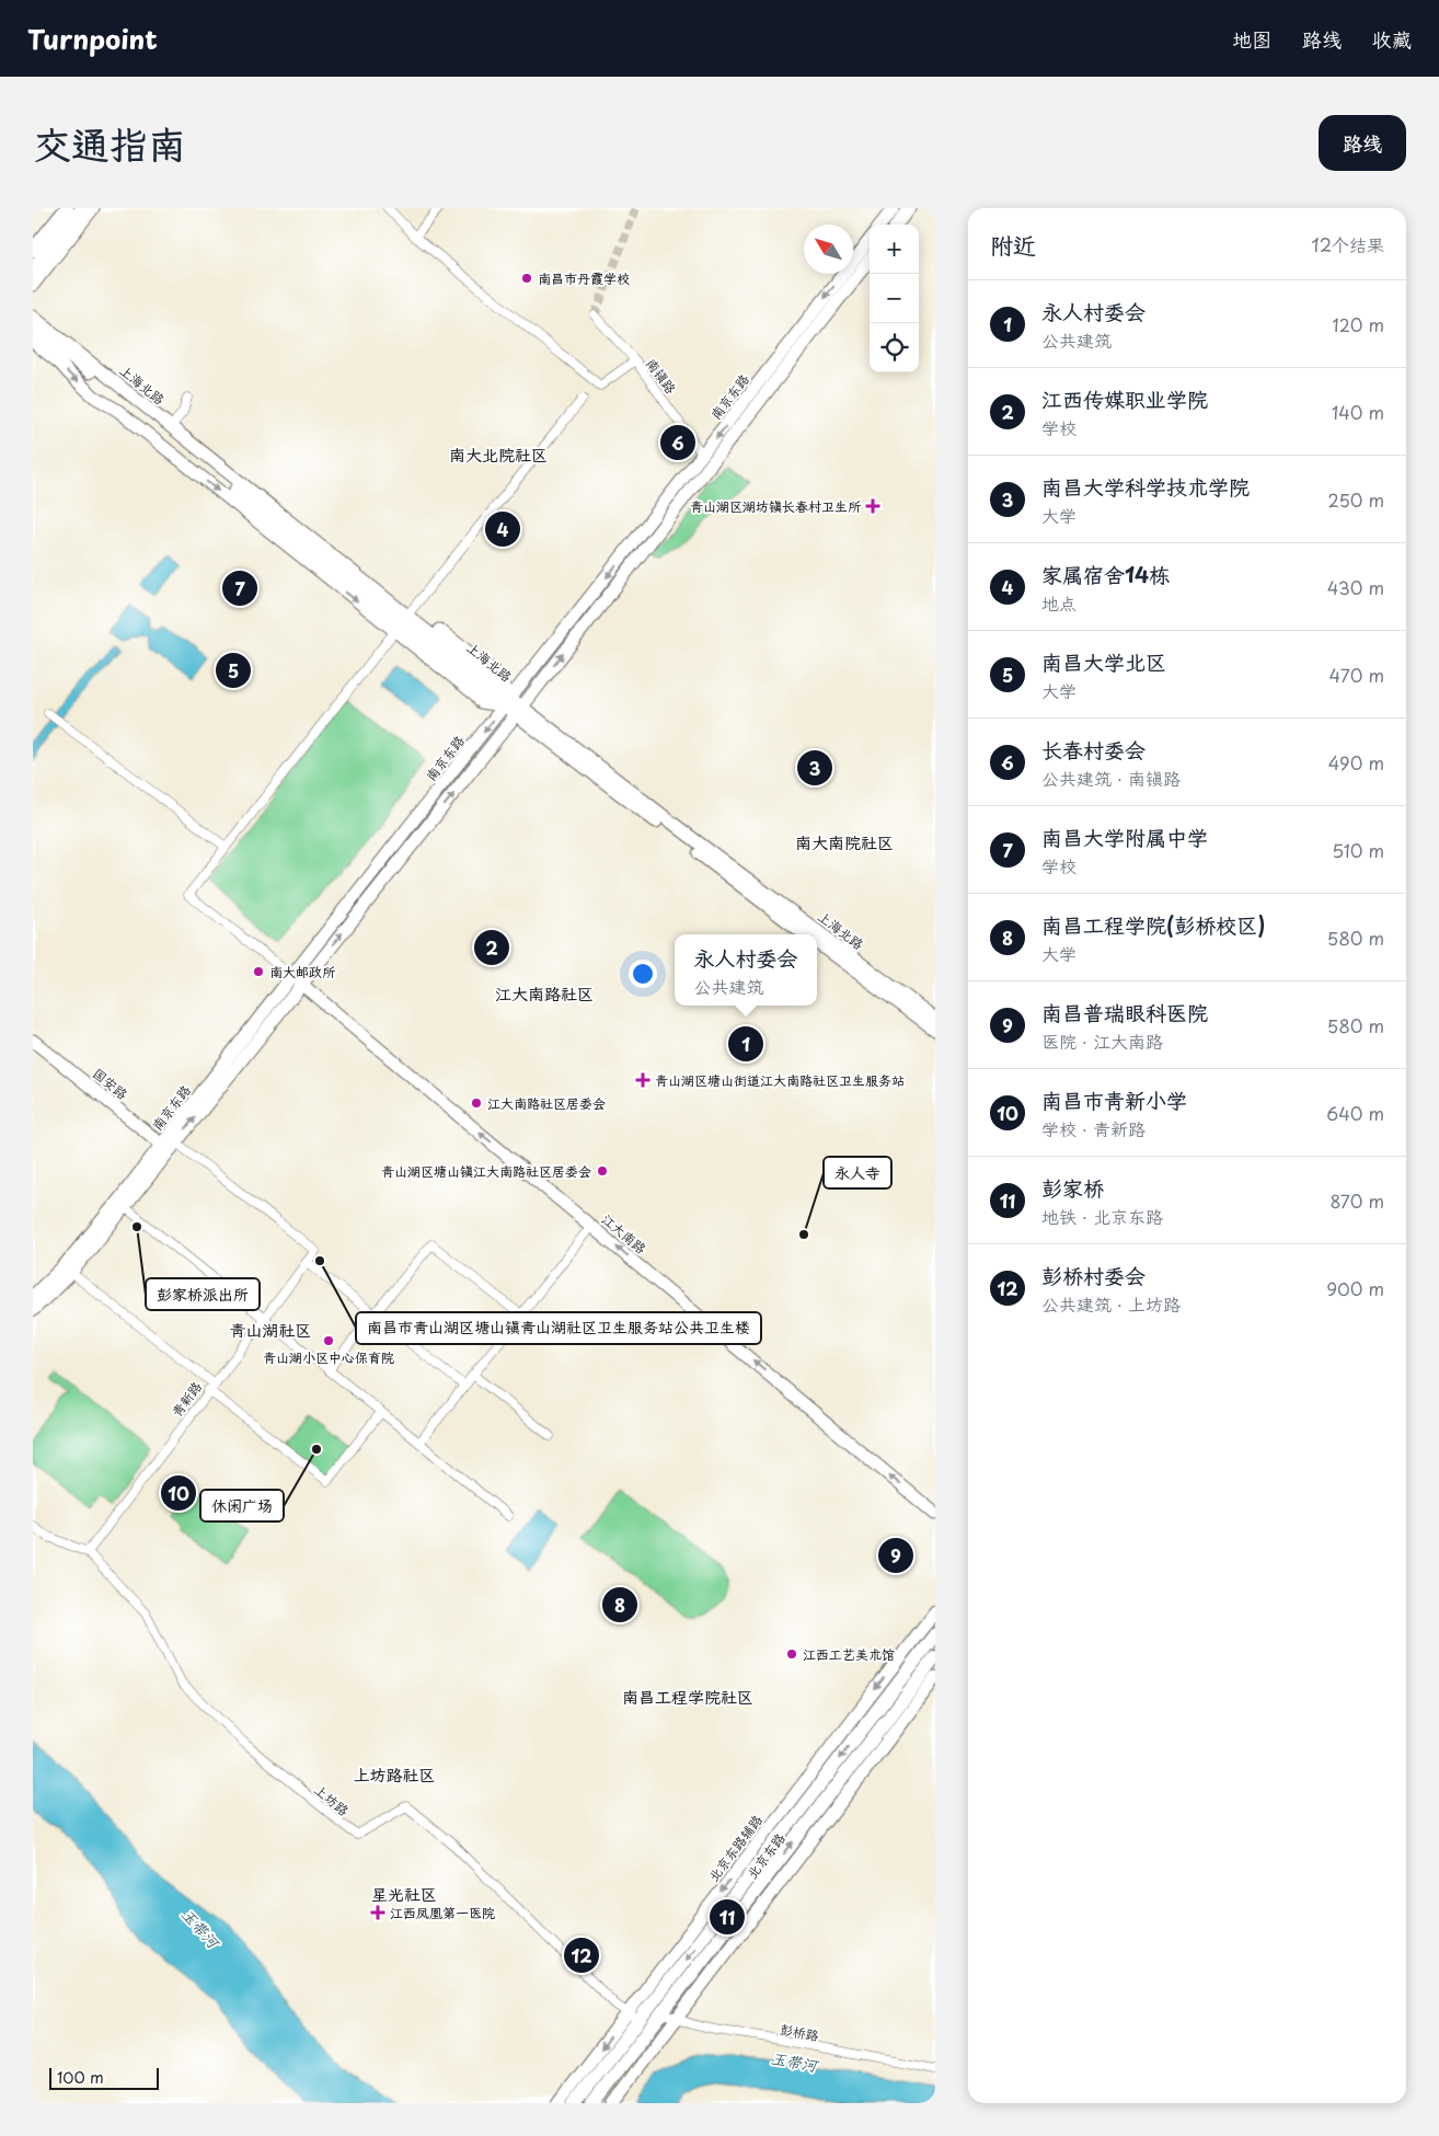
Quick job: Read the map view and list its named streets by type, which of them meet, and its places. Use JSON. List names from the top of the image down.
{
  "streets": {
    "main road": [
      "上海北路",
      "南京东路",
      "国安路",
      "江大南路",
      "北京东路辅路",
      "北京东路"
    ],
    "street": [
      "南镇路",
      "青新路",
      "上坊路",
      "彭桥路"
    ]
  },
  "crossings": [
    ["南镇路", "南京东路"],
    ["上海北路", "南京东路"],
    ["南京东路", "国安路"],
    ["南京东路", "江大南路"],
    ["青新路", "上坊路"],
    ["上坊路", "北京东路辅路"],
    ["上坊路", "北京东路"],
    ["北京东路辅路", "北京东路"],
    ["北京东路", "彭桥路"]
  ],
  "one_way": ["江大南路"],
  "districts": [
    "南大北院社区",
    "南大南院社区",
    "江大南路社区",
    "青山湖社区",
    "南昌工程学院社区",
    "上坊路社区",
    "星光社区"
  ],
  "water": ["玉带河"],
  "places": {
    "other": [
      "南昌市丹霞学校",
      "南大邮政所",
      "江大南路社区居委会",
      "青山湖区塘山镇江大南路社区居委会",
      "彭家桥派出所",
      "永人寺",
      "南昌市青山湖区塘山镇青山湖社区卫生服务站公共卫生楼",
      "青山湖小区中心保育院",
      "休闲广场",
      "江西工艺美术馆"
    ],
    "health": ["青山湖区湖坊镇长春村卫生所", "青山湖区塘山街道江大南路社区卫生服务站", "江西凤凰第一医院"]
  },
  "scale_bar": "100 m",
  "north": "top left",
  "page": {
    "header": "Turnpoint",
    "nav": ["地图", "路线", "收藏"],
    "title": "交通指南",
    "buttons": "路线",
    "heading": ["附近", "12个结果"],
    "map_buttons": ["+", "−"],
    "list": [
      {
        "mark": "1",
        "name": "永人村委会",
        "note": "公共建筑",
        "value": "120 m"
      },
      {
        "mark": "2",
        "name": "江西传媒职业学院",
        "note": "学校",
        "value": "140 m"
      },
      {
        "mark": "3",
        "name": "南昌大学科学技术学院",
        "note": "大学",
        "value": "250 m"
      },
      {
        "mark": "4",
        "name": "家属宿舍14栋",
        "note": "地点",
        "value": "430 m"
      },
      {
        "mark": "5",
        "name": "南昌大学北区",
        "note": "大学",
        "value": "470 m"
      },
      {
        "mark": "6",
        "name": "长春村委会",
        "note": "公共建筑 · 南镇路",
        "value": "490 m"
      },
      {
        "mark": "7",
        "name": "南昌大学附属中学",
        "note": "学校",
        "value": "510 m"
      },
      {
        "mark": "8",
        "name": "南昌工程学院(彭桥校区)",
        "note": "大学",
        "value": "580 m"
      },
      {
        "mark": "9",
        "name": "南昌普瑞眼科医院",
        "note": "医院 · 江大南路",
        "value": "580 m"
      },
      {
        "mark": "10",
        "name": "南昌市青新小学",
        "note": "学校 · 青新路",
        "value": "640 m"
      },
      {
        "mark": "11",
        "name": "彭家桥",
        "note": "地铁 · 北京东路",
        "value": "870 m"
      },
      {
        "mark": "12",
        "name": "彭桥村委会",
        "note": "公共建筑 · 上坊路",
        "value": "900 m"
      }
    ],
    "pins": [
      "6",
      "4",
      "7",
      "5",
      "3",
      "2",
      "1",
      "10",
      "9",
      "8",
      "11",
      "12"
    ],
    "popup": ["永人村委会", "公共建筑"],
    "scale": "100 m"
  }
}
